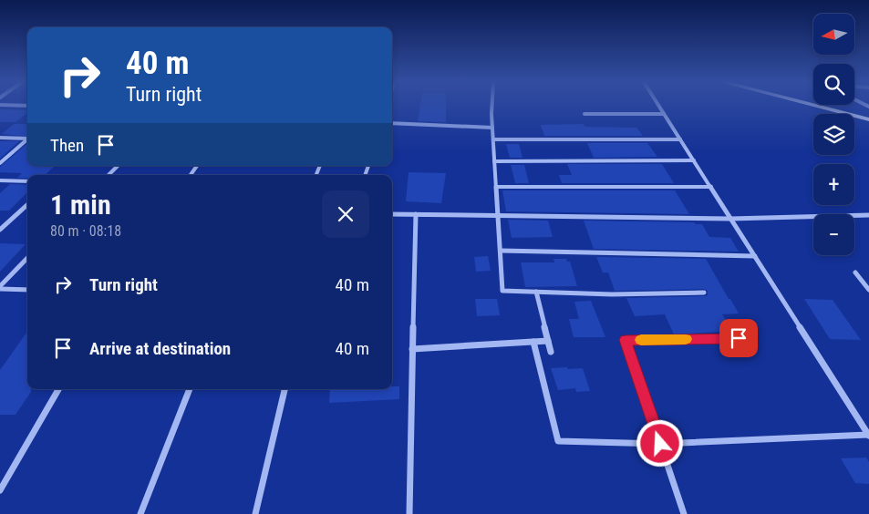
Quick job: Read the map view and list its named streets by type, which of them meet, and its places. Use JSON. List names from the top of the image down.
{
  "north": "left",
  "page": {
    "map_buttons": ["+", "−"],
    "turn": ["40 m", "Turn right"],
    "then": "Then",
    "heading": ["1 min", "80 m · 08:18"],
    "list": [
      {
        "name": "Turn right",
        "value": "40 m"
      },
      {
        "name": "Arrive at destination",
        "value": "40 m"
      }
    ]
  }
}
